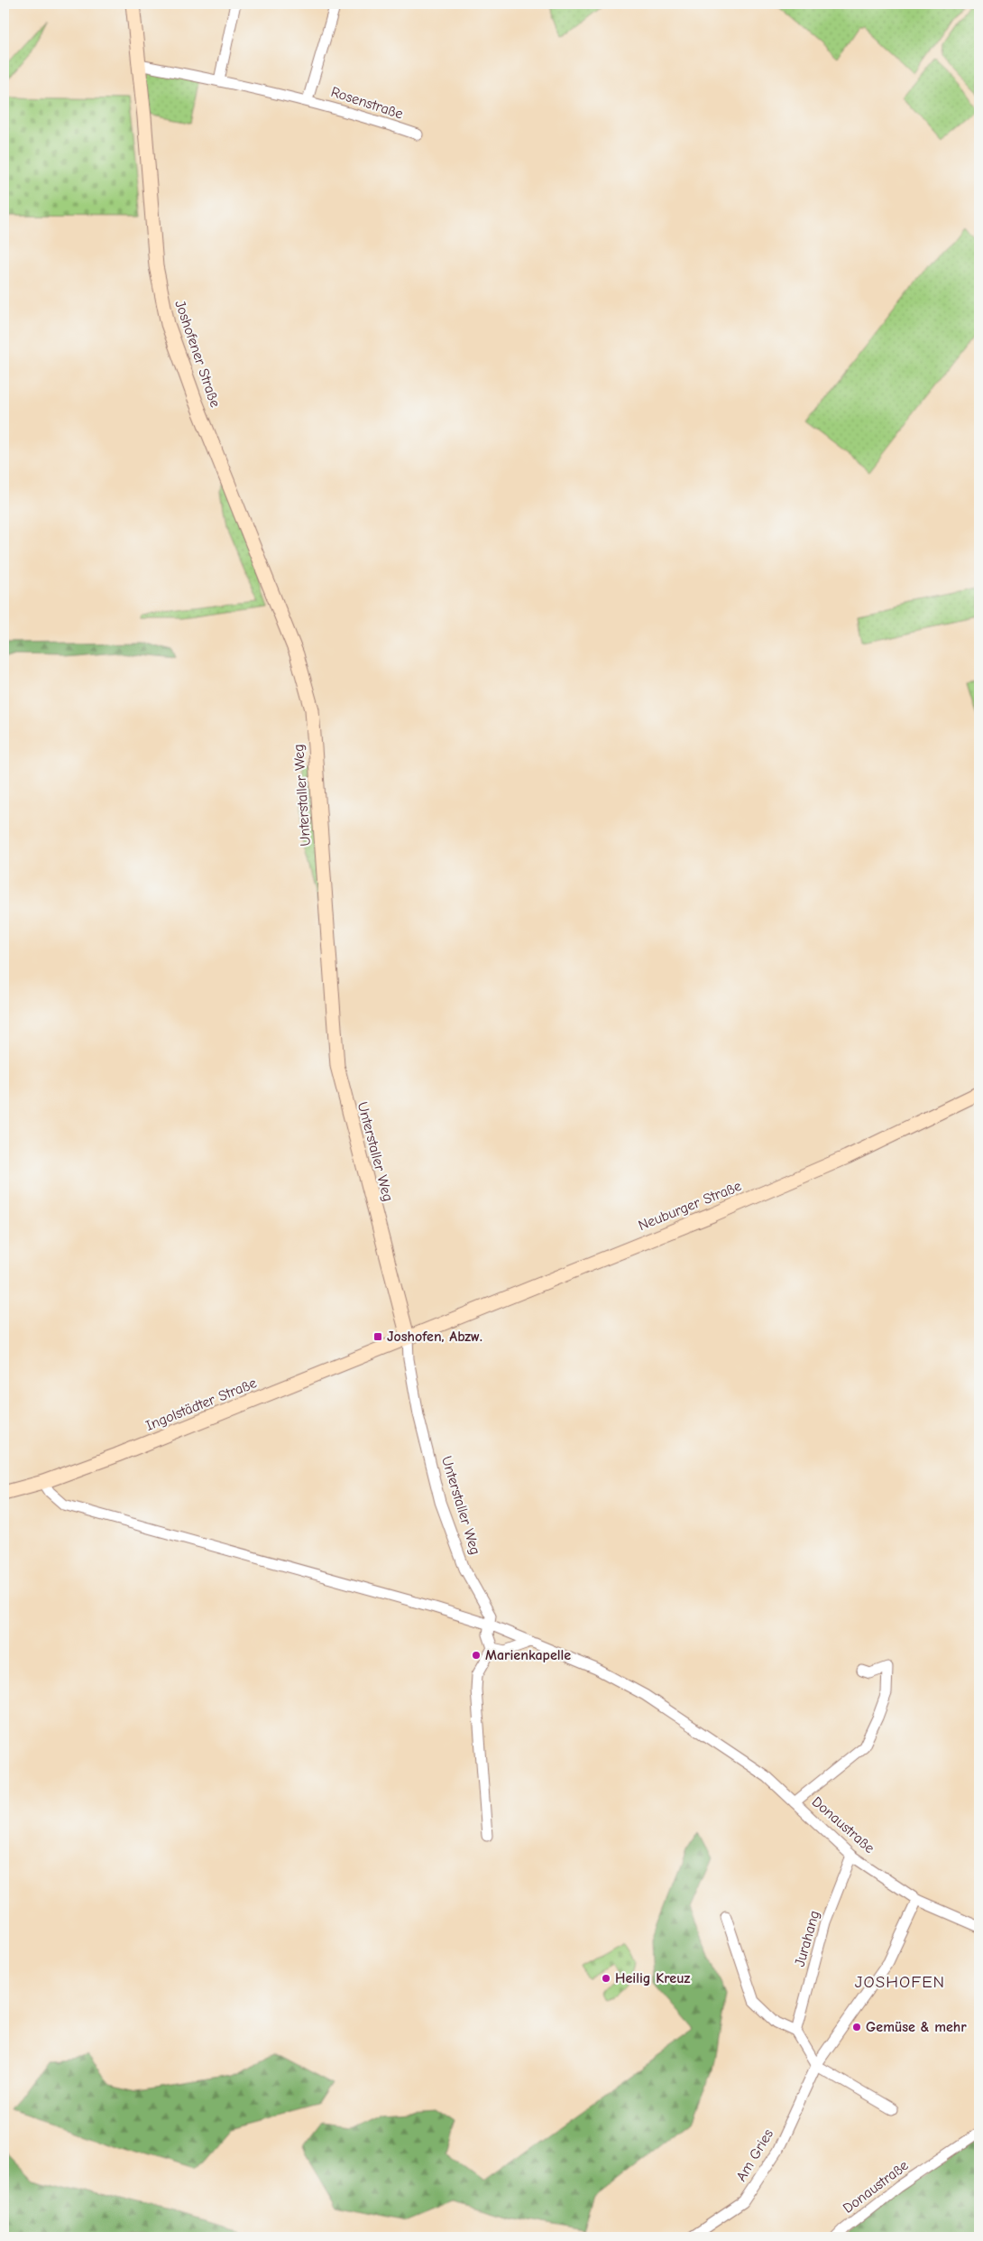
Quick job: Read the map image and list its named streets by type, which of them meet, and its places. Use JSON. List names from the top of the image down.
{
  "streets": {
    "street": [
      "Rosenstraße",
      "Joshofener Straße",
      "Unterstaller Weg",
      "Neuburger Straße",
      "Ingolstädter Straße",
      "Donaustraße",
      "Jurahang",
      "Am Gries"
    ]
  },
  "crossings": [
    ["Rosenstraße", "Joshofener Straße"],
    ["Joshofener Straße", "Unterstaller Weg"],
    ["Unterstaller Weg", "Neuburger Straße"],
    ["Unterstaller Weg", "Ingolstädter Straße"],
    ["Neuburger Straße", "Ingolstädter Straße"],
    ["Donaustraße", "Jurahang"],
    ["Donaustraße", "Am Gries"]
  ],
  "districts": ["JOSHOFEN"],
  "places": {
    "transit": ["Joshofen, Abzw."],
    "other": ["Marienkapelle", "Heilig Kreuz", "Gemüse & mehr"]
  }
}
